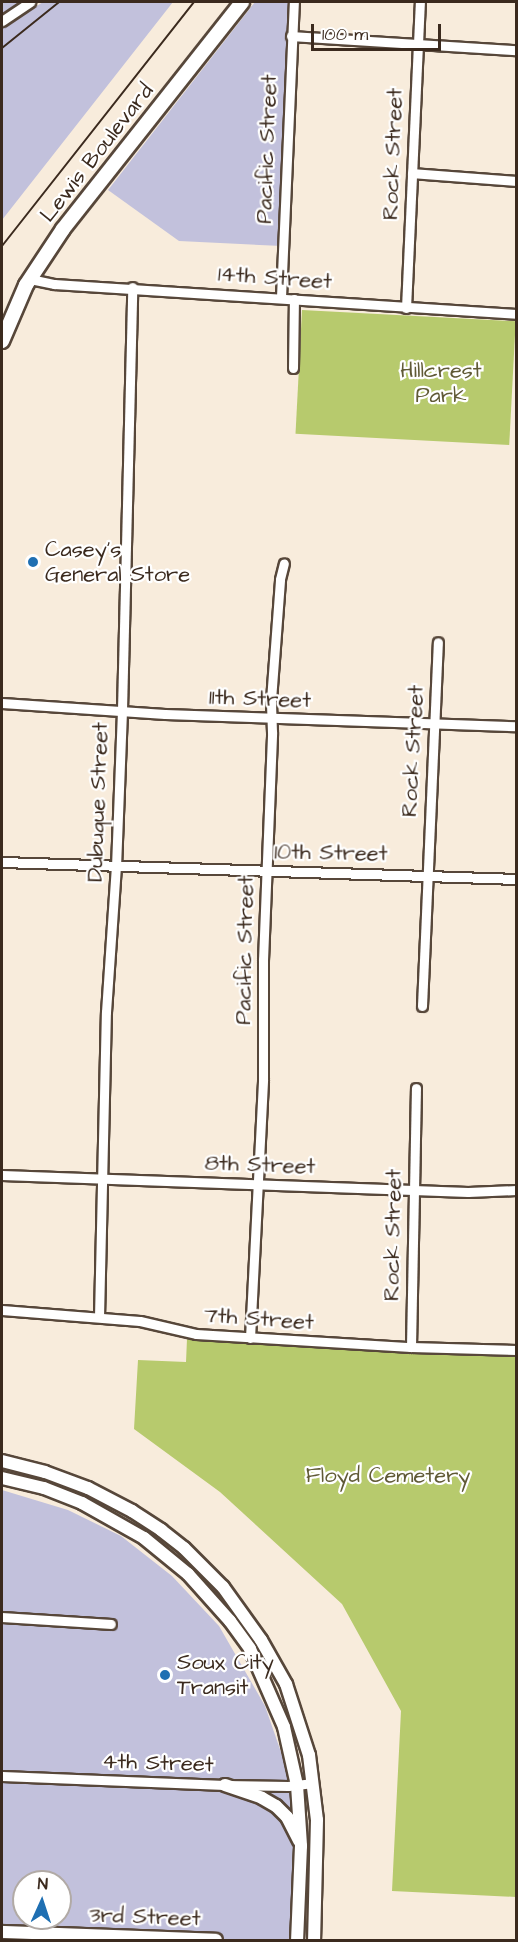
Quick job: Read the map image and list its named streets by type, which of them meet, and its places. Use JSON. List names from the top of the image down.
{
  "streets": {
    "main road": ["Lewis Boulevard", "3rd Street"],
    "street": [
      "Pacific Street",
      "Rock Street",
      "14th Street",
      "11th Street",
      "Dubuque Street",
      "10th Street",
      "8th Street",
      "7th Street",
      "4th Street"
    ]
  },
  "crossings": [
    ["Pacific Street", "14th Street"],
    ["Pacific Street", "11th Street"],
    ["Pacific Street", "10th Street"],
    ["Pacific Street", "8th Street"],
    ["Pacific Street", "7th Street"],
    ["Lewis Boulevard", "14th Street"],
    ["Rock Street", "14th Street"],
    ["Rock Street", "11th Street"],
    ["Rock Street", "10th Street"],
    ["Rock Street", "8th Street"],
    ["Rock Street", "7th Street"],
    ["14th Street", "Dubuque Street"],
    ["11th Street", "Dubuque Street"],
    ["Dubuque Street", "10th Street"],
    ["Dubuque Street", "8th Street"],
    ["Dubuque Street", "7th Street"]
  ],
  "parks": ["Hillcrest Park", "Floyd Cemetery"],
  "places": ["Casey's General Store", "Soux City Transit"],
  "scale_bar": "100 m",
  "north": "top"
}
